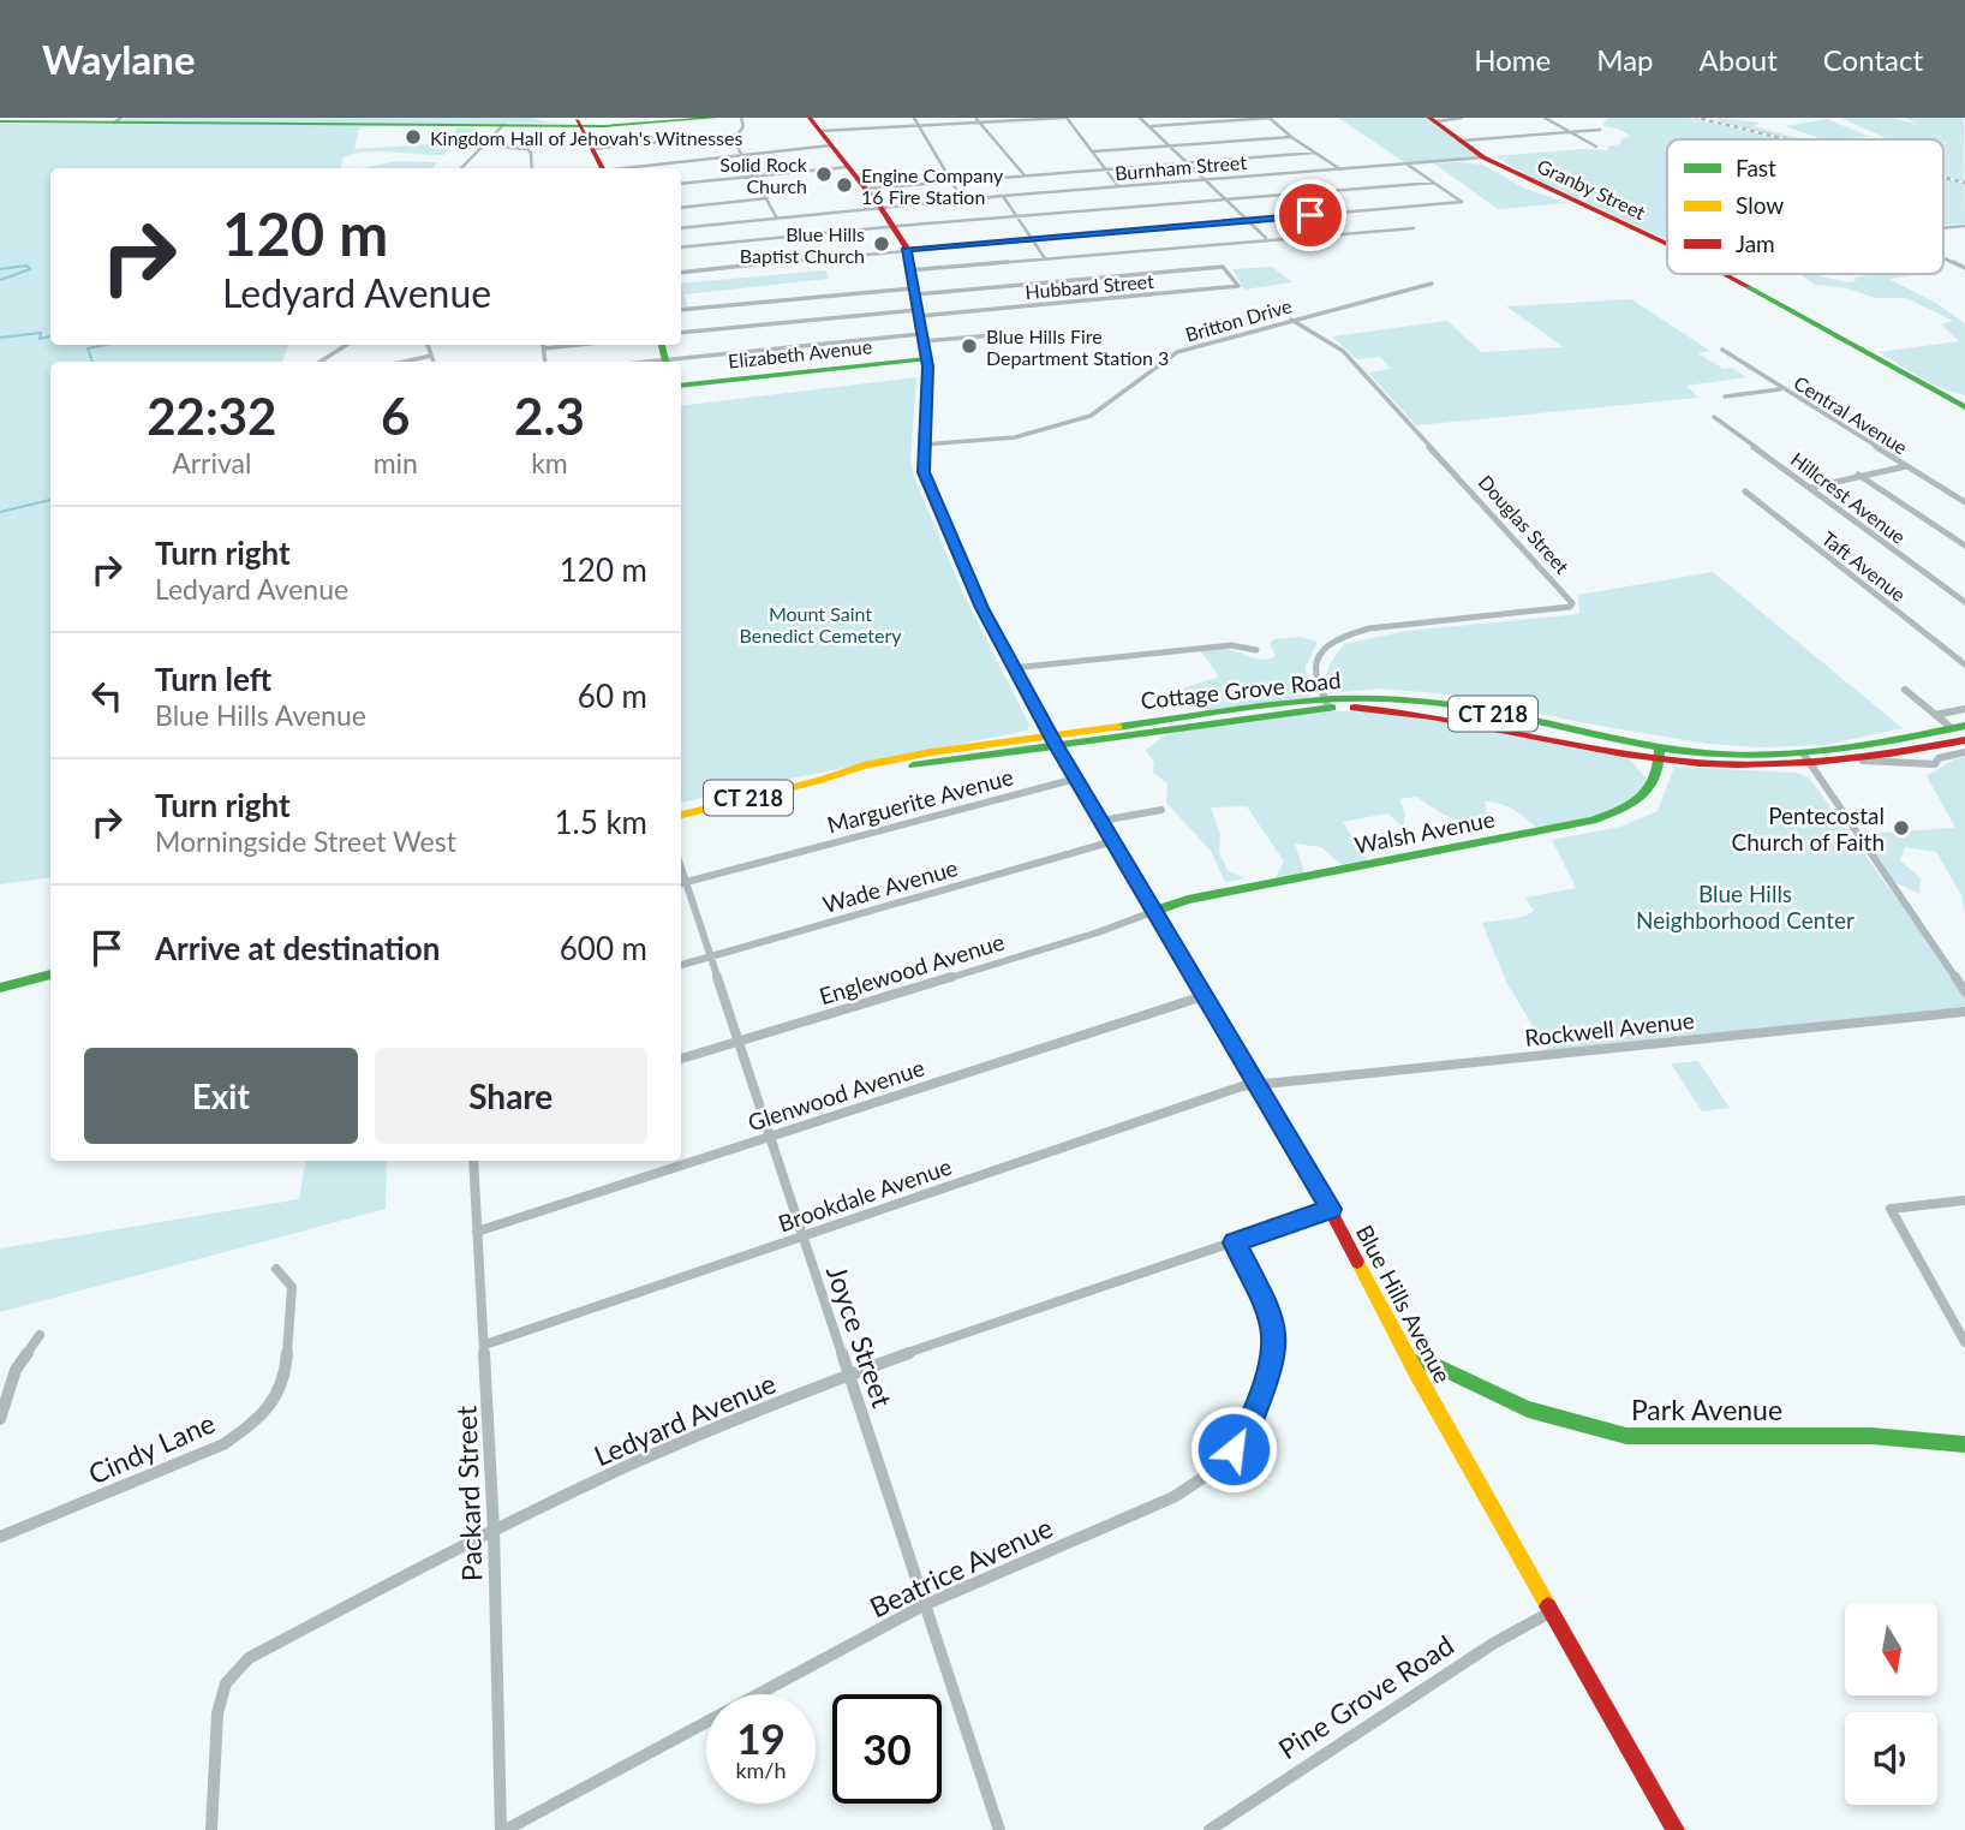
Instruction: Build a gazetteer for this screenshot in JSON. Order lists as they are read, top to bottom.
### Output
{
  "streets": {
    "main road": [
      "Granby Street",
      "Elizabeth Avenue",
      "Cottage Grove Road",
      "CT 218",
      "Walsh Avenue",
      "Blue Hills Avenue",
      "Park Avenue"
    ],
    "street": [
      "Burnham Street",
      "Hubbard Street",
      "Britton Drive",
      "Central Avenue",
      "Hillcrest Avenue",
      "Douglas Street",
      "Taft Avenue",
      "Marguerite Avenue",
      "Wade Avenue",
      "Englewood Avenue",
      "Rockwell Avenue",
      "Glenwood Avenue",
      "Brookdale Avenue",
      "Joyce Street",
      "Ledyard Avenue",
      "Cindy Lane",
      "Packard Street",
      "Beatrice Avenue",
      "Pine Grove Road"
    ]
  },
  "crossings": [
    ["Burnham Street", "Granby Street"],
    ["Burnham Street", "Blue Hills Avenue"],
    ["Hubbard Street", "Blue Hills Avenue"],
    ["Britton Drive", "Douglas Street"],
    ["Britton Drive", "Blue Hills Avenue"],
    ["Elizabeth Avenue", "Blue Hills Avenue"],
    ["Douglas Street", "Cottage Grove Road"],
    ["Cottage Grove Road", "Walsh Avenue"],
    ["Cottage Grove Road", "Blue Hills Avenue"],
    ["Marguerite Avenue", "Blue Hills Avenue"],
    ["Marguerite Avenue", "Joyce Street"],
    ["Walsh Avenue", "Englewood Avenue"],
    ["Walsh Avenue", "Blue Hills Avenue"],
    ["Wade Avenue", "Blue Hills Avenue"],
    ["Wade Avenue", "Joyce Street"],
    ["Englewood Avenue", "Blue Hills Avenue"],
    ["Englewood Avenue", "Joyce Street"],
    ["Rockwell Avenue", "Brookdale Avenue"],
    ["Rockwell Avenue", "Blue Hills Avenue"],
    ["Glenwood Avenue", "Blue Hills Avenue"],
    ["Glenwood Avenue", "Joyce Street"],
    ["Glenwood Avenue", "Packard Street"],
    ["Brookdale Avenue", "Blue Hills Avenue"],
    ["Brookdale Avenue", "Joyce Street"],
    ["Brookdale Avenue", "Packard Street"],
    ["Blue Hills Avenue", "Park Avenue"],
    ["Blue Hills Avenue", "Ledyard Avenue"],
    ["Blue Hills Avenue", "Pine Grove Road"],
    ["Joyce Street", "Ledyard Avenue"],
    ["Joyce Street", "Beatrice Avenue"],
    ["Ledyard Avenue", "Packard Street"],
    ["Ledyard Avenue", "Beatrice Avenue"],
    ["Packard Street", "Beatrice Avenue"]
  ],
  "parks": ["Mount Saint Benedict Cemetery", "Blue Hills Neighborhood Center"],
  "places": [
    "Kingdom Hall of Jehovah's Witnesses",
    "Solid Rock Church",
    "Engine Company 16 Fire Station",
    "Blue Hills Baptist Church",
    "Blue Hills Fire Department Station 3",
    "Pentecostal Church of Faith"
  ],
  "legend": ["Fast", "Slow", "Jam"],
  "north": "bottom",
  "page": {
    "header": "Waylane",
    "nav": [
      "Home",
      "Map",
      "About",
      "Contact"
    ],
    "turn": ["120 m", "Ledyard Avenue"],
    "eta": [
      "22:32",
      "Arrival",
      "6",
      "min",
      "2.3",
      "km"
    ],
    "list": [
      {
        "name": "Turn right",
        "note": "Ledyard Avenue",
        "value": "120 m"
      },
      {
        "name": "Turn left",
        "note": "Blue Hills Avenue",
        "value": "60 m"
      },
      {
        "name": "Turn right",
        "note": "Morningside Street West",
        "value": "1.5 km"
      },
      {
        "name": "Arrive at destination",
        "value": "600 m"
      }
    ],
    "buttons": ["Exit", "Share"],
    "speed": "19 km/h",
    "limit": "30"
  }
}
